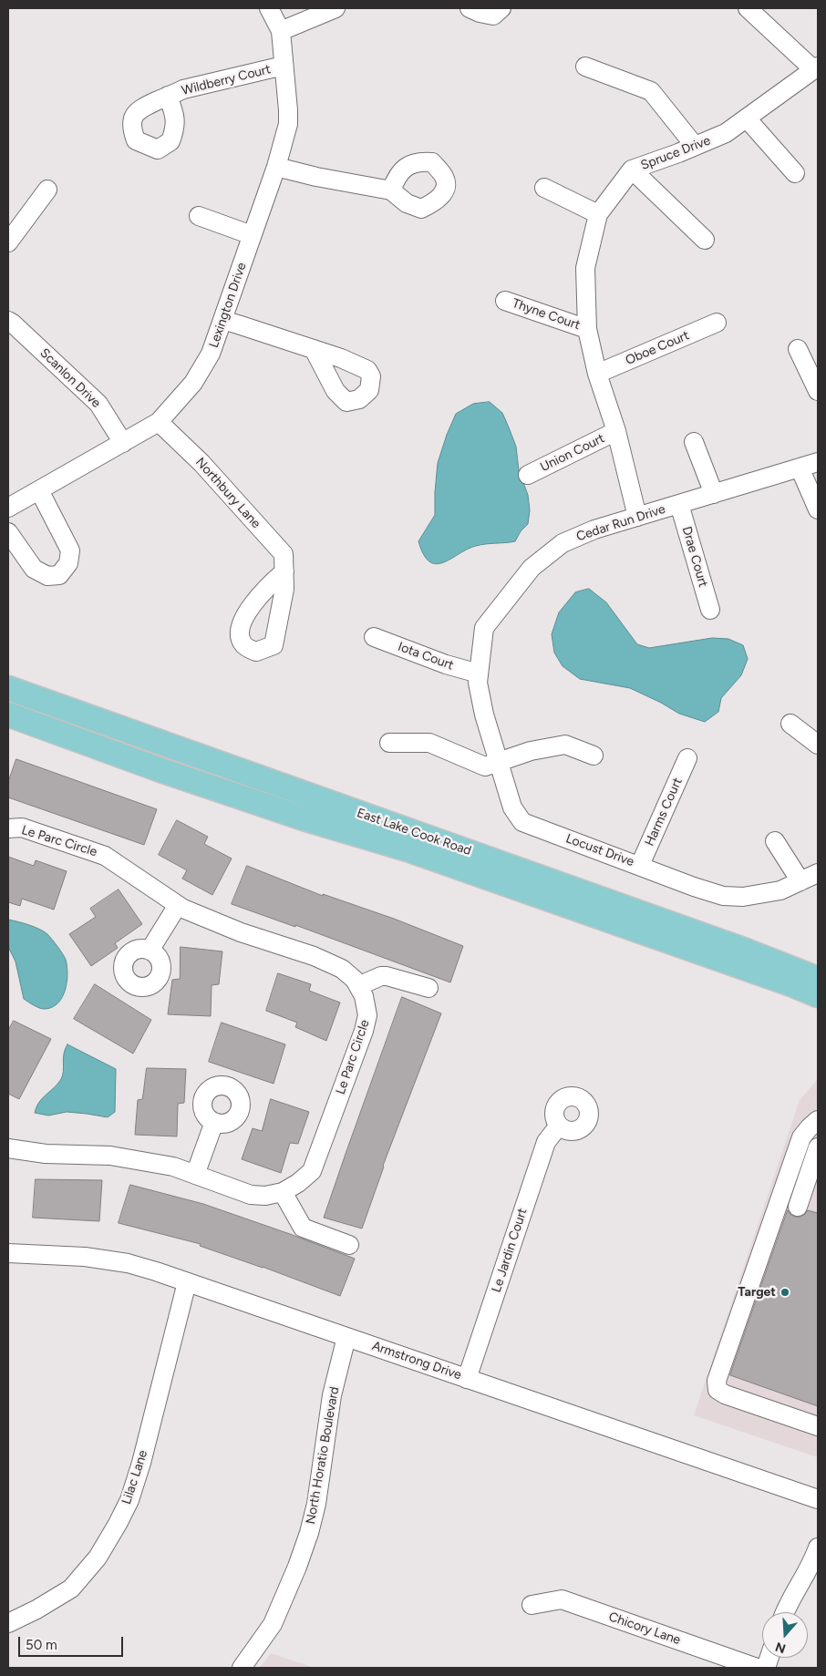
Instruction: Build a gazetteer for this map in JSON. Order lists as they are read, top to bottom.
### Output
{
  "streets": {
    "main road": ["East Lake Cook Road"],
    "street": [
      "Wildberry Court",
      "Spruce Drive",
      "Lexington Drive",
      "Thyne Court",
      "Oboe Court",
      "Scanlon Drive",
      "Union Court",
      "Northbury Lane",
      "Cedar Run Drive",
      "Drae Court",
      "Iota Court",
      "Harms Court",
      "Le Parc Circle",
      "Locust Drive",
      "Le Jardin Court",
      "Armstrong Drive",
      "North Horatio Boulevard",
      "Lilac Lane",
      "Chicory Lane"
    ]
  },
  "crossings": [
    ["Wildberry Court", "Lexington Drive"],
    ["Spruce Drive", "Thyne Court"],
    ["Spruce Drive", "Oboe Court"],
    ["Spruce Drive", "Union Court"],
    ["Spruce Drive", "Cedar Run Drive"],
    ["Lexington Drive", "Scanlon Drive"],
    ["Lexington Drive", "Northbury Lane"],
    ["Cedar Run Drive", "Drae Court"],
    ["Cedar Run Drive", "Iota Court"],
    ["Cedar Run Drive", "Locust Drive"],
    ["Iota Court", "Locust Drive"],
    ["Harms Court", "Locust Drive"],
    ["Le Jardin Court", "Armstrong Drive"],
    ["Armstrong Drive", "North Horatio Boulevard"],
    ["Armstrong Drive", "Lilac Lane"]
  ],
  "places": ["Target"],
  "scale_bar": "50 m",
  "north": "bottom"
}
